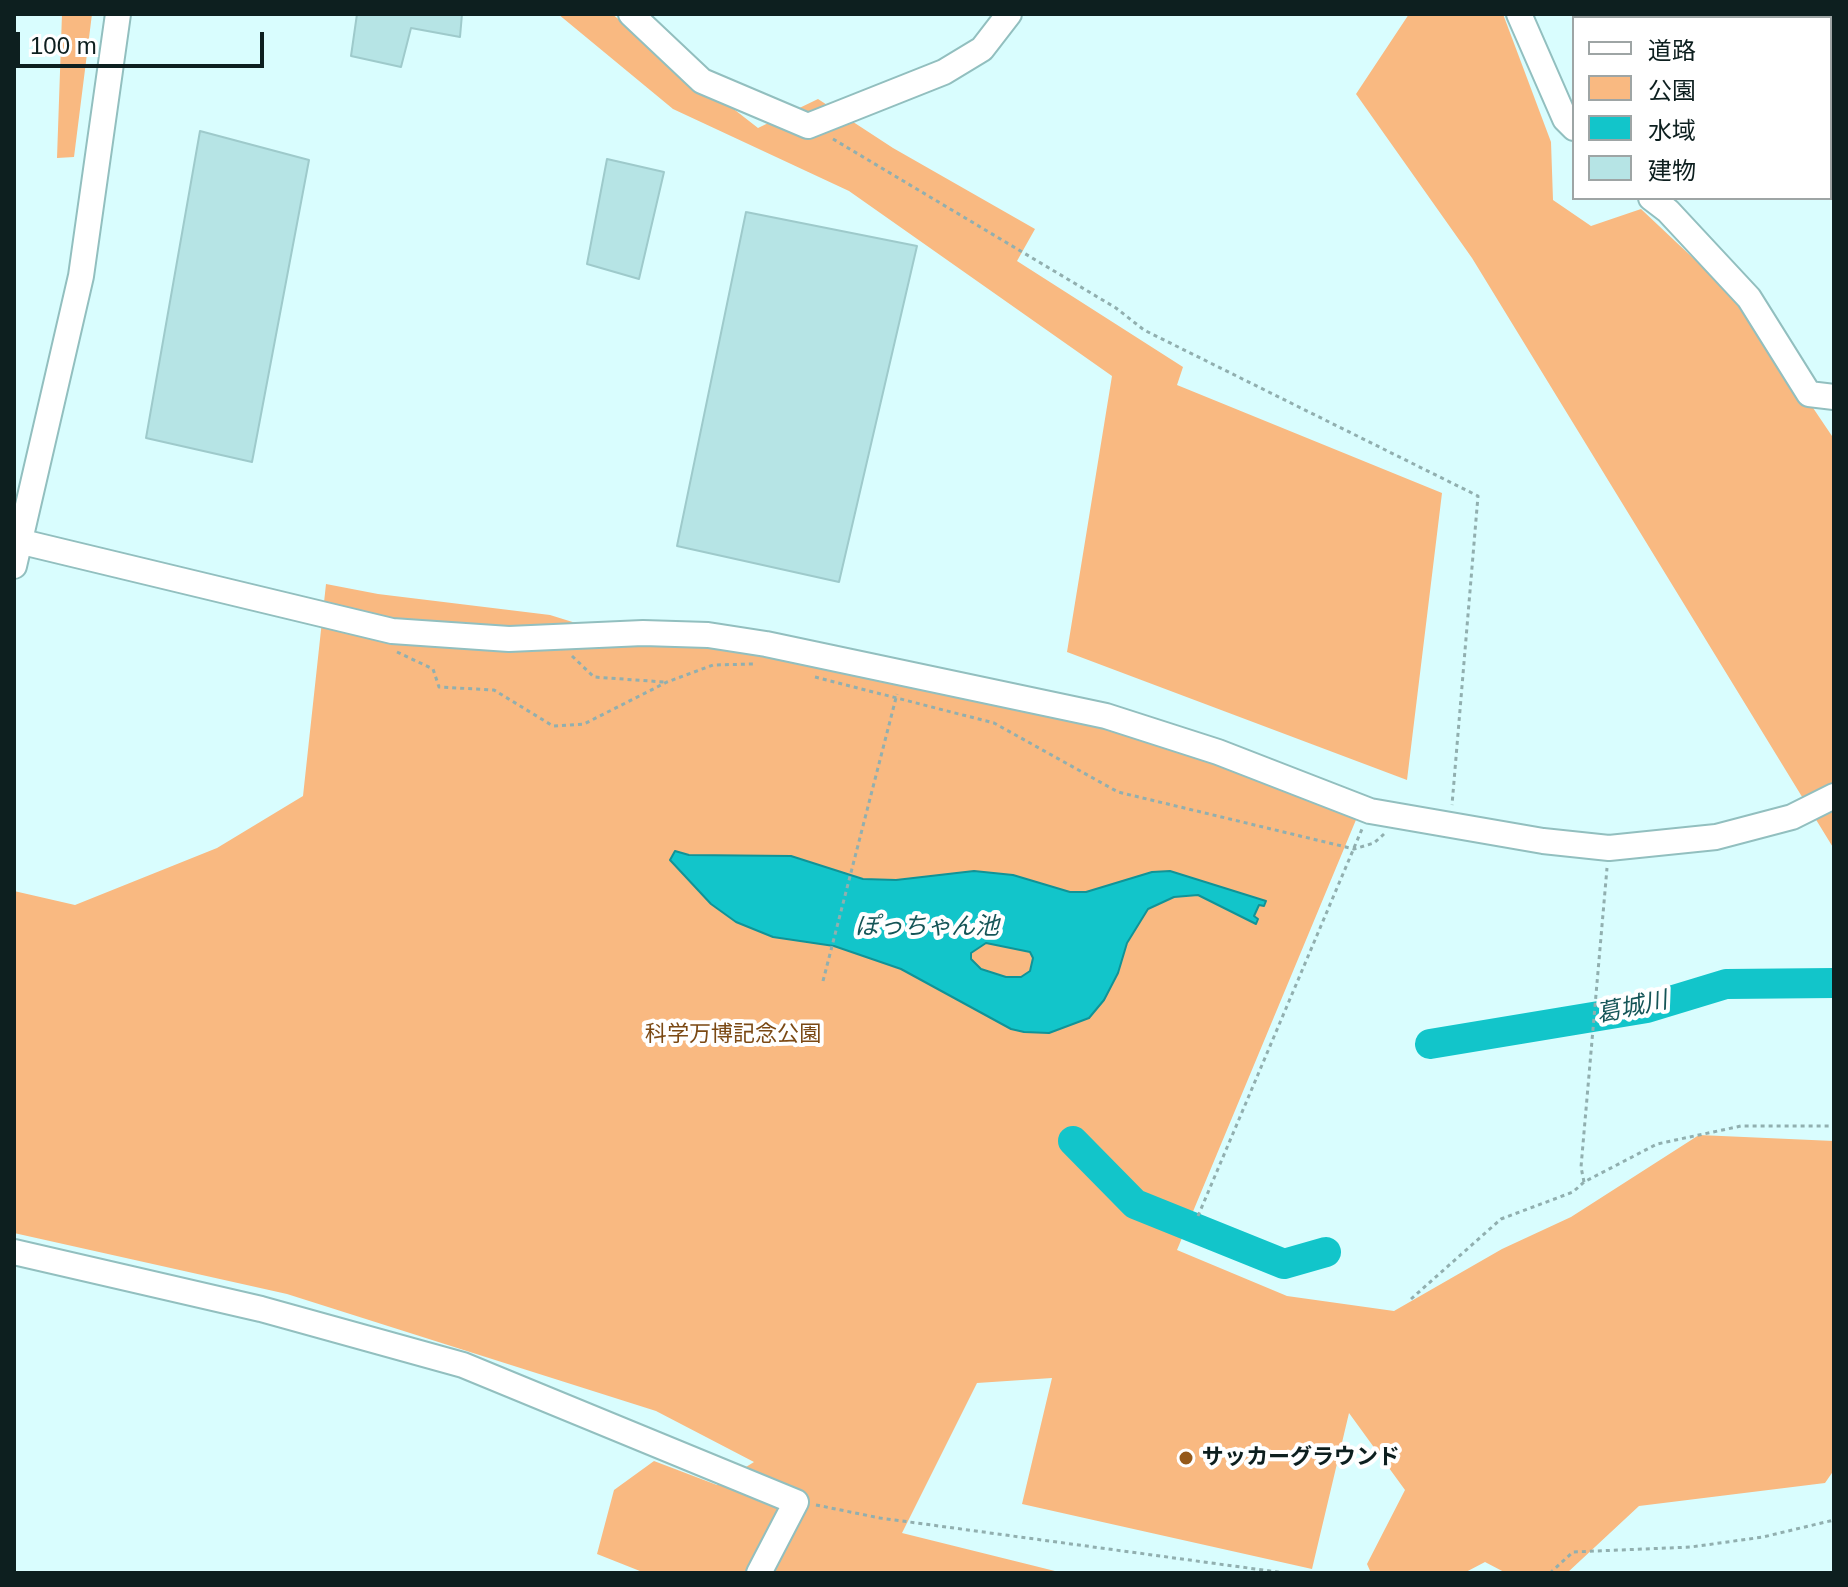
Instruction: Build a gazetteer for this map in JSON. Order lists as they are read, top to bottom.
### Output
{
  "water": ["ぽっちゃん池", "葛城川"],
  "parks": ["科学万博記念公園"],
  "places": ["サッカーグラウンド"],
  "legend": [
    "道路",
    "公園",
    "水域",
    "建物"
  ],
  "scale_bar": "100 m"
}
